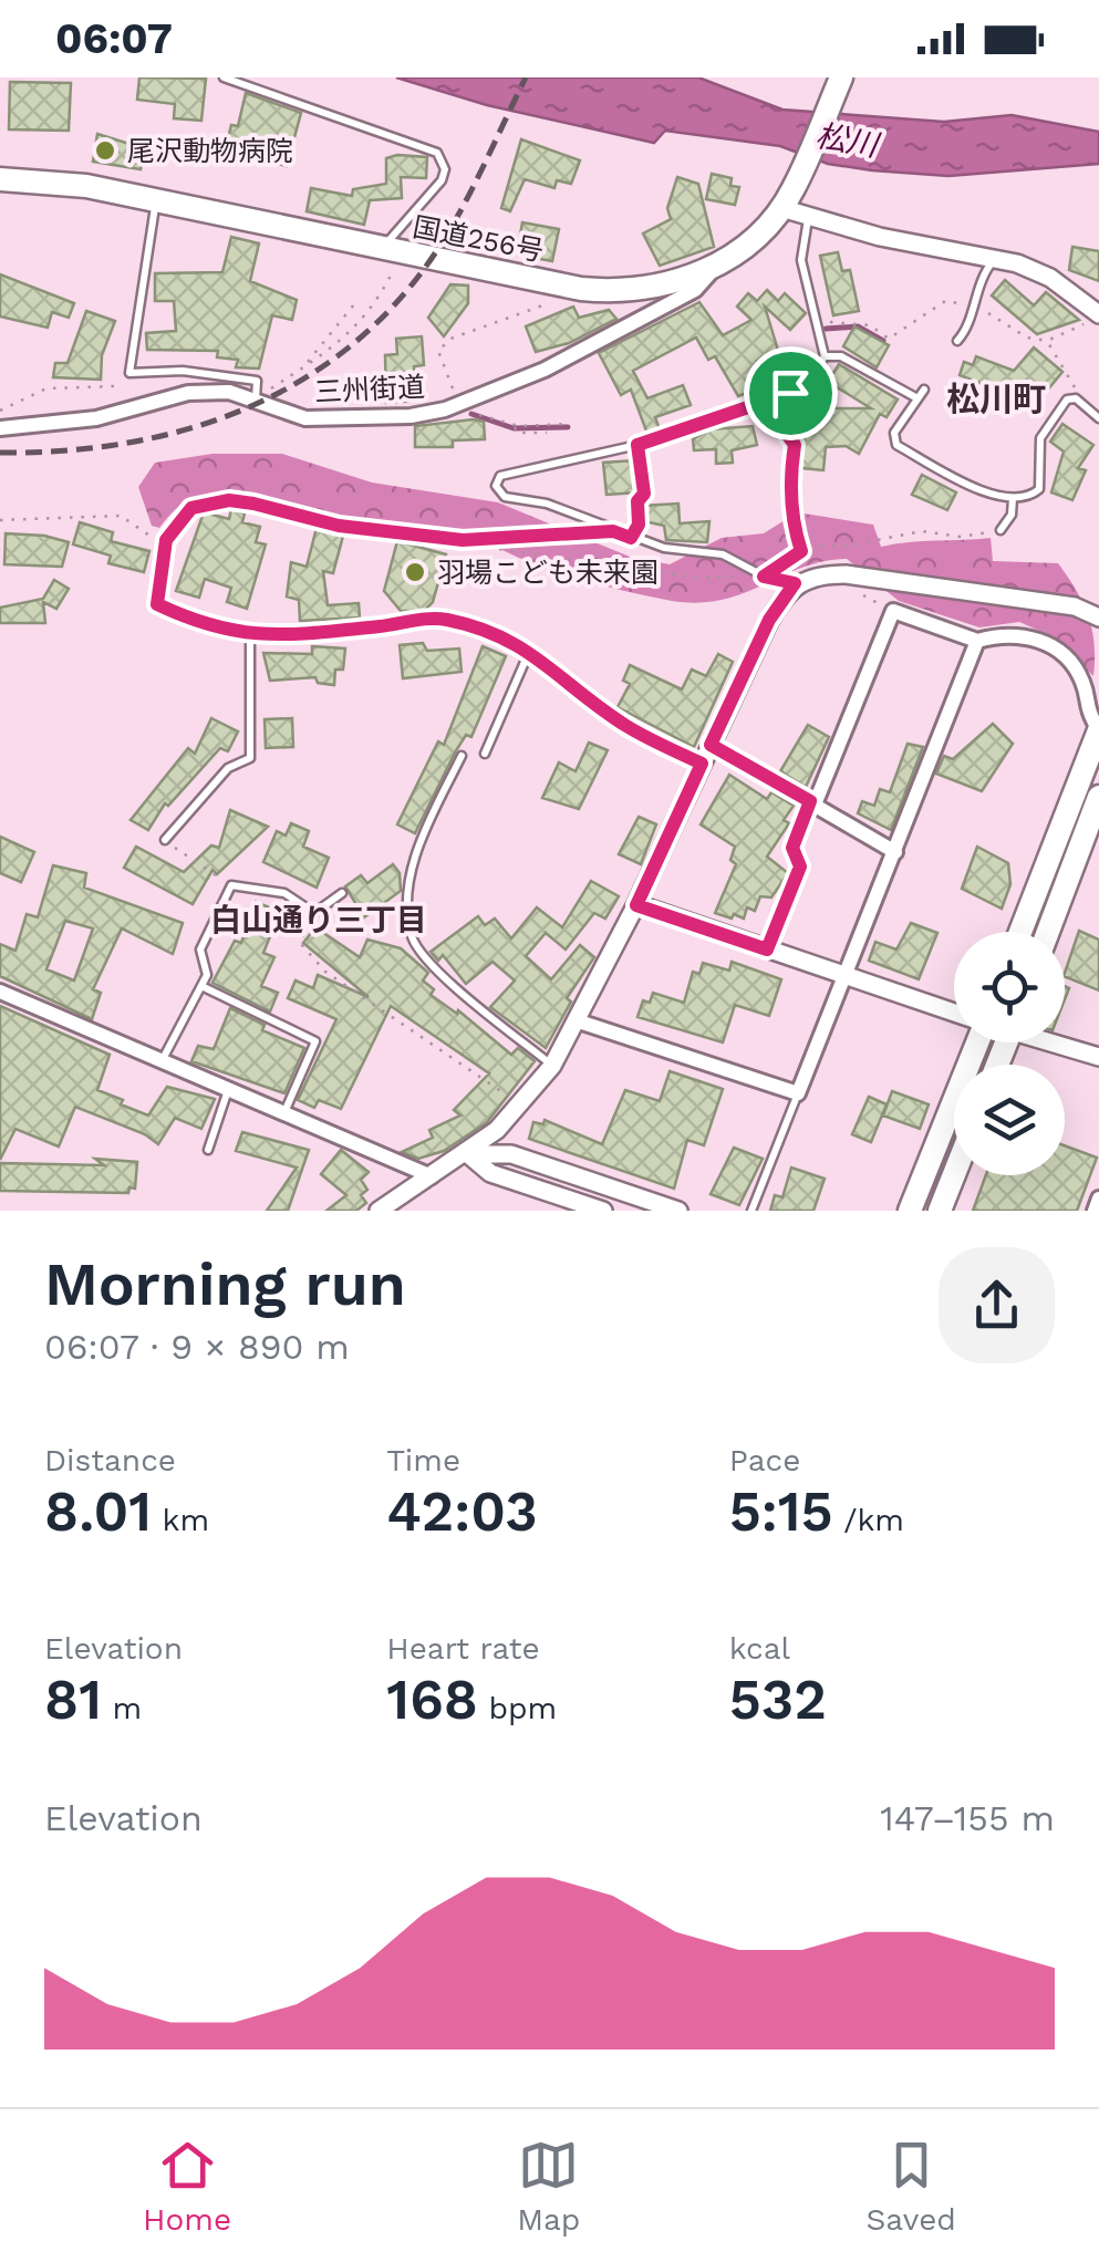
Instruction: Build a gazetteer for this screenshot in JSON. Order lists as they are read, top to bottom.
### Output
{
  "streets": {
    "main road": ["国道256号"],
    "street": ["三州街道"]
  },
  "crossings": [
    ["国道256号", "三州街道"]
  ],
  "districts": ["松川町", "白山通り三丁目"],
  "water": ["松川"],
  "places": ["尾沢動物病院", "羽場こども未来園"],
  "page": {
    "status": "06:07",
    "heading": ["Morning run", "06:07 · 9 × 890 m"],
    "stats": [
      ["Distance", "8.01 km"],
      ["Time", "42:03"],
      ["Pace", "5:15 /km"],
      ["Elevation", "81 m"],
      ["Heart rate", "168 bpm"],
      ["kcal", "532"]
    ],
    "chart": ["Elevation", "147–155 m"],
    "tabs": ["Home", "Map", "Saved"]
  }
}
